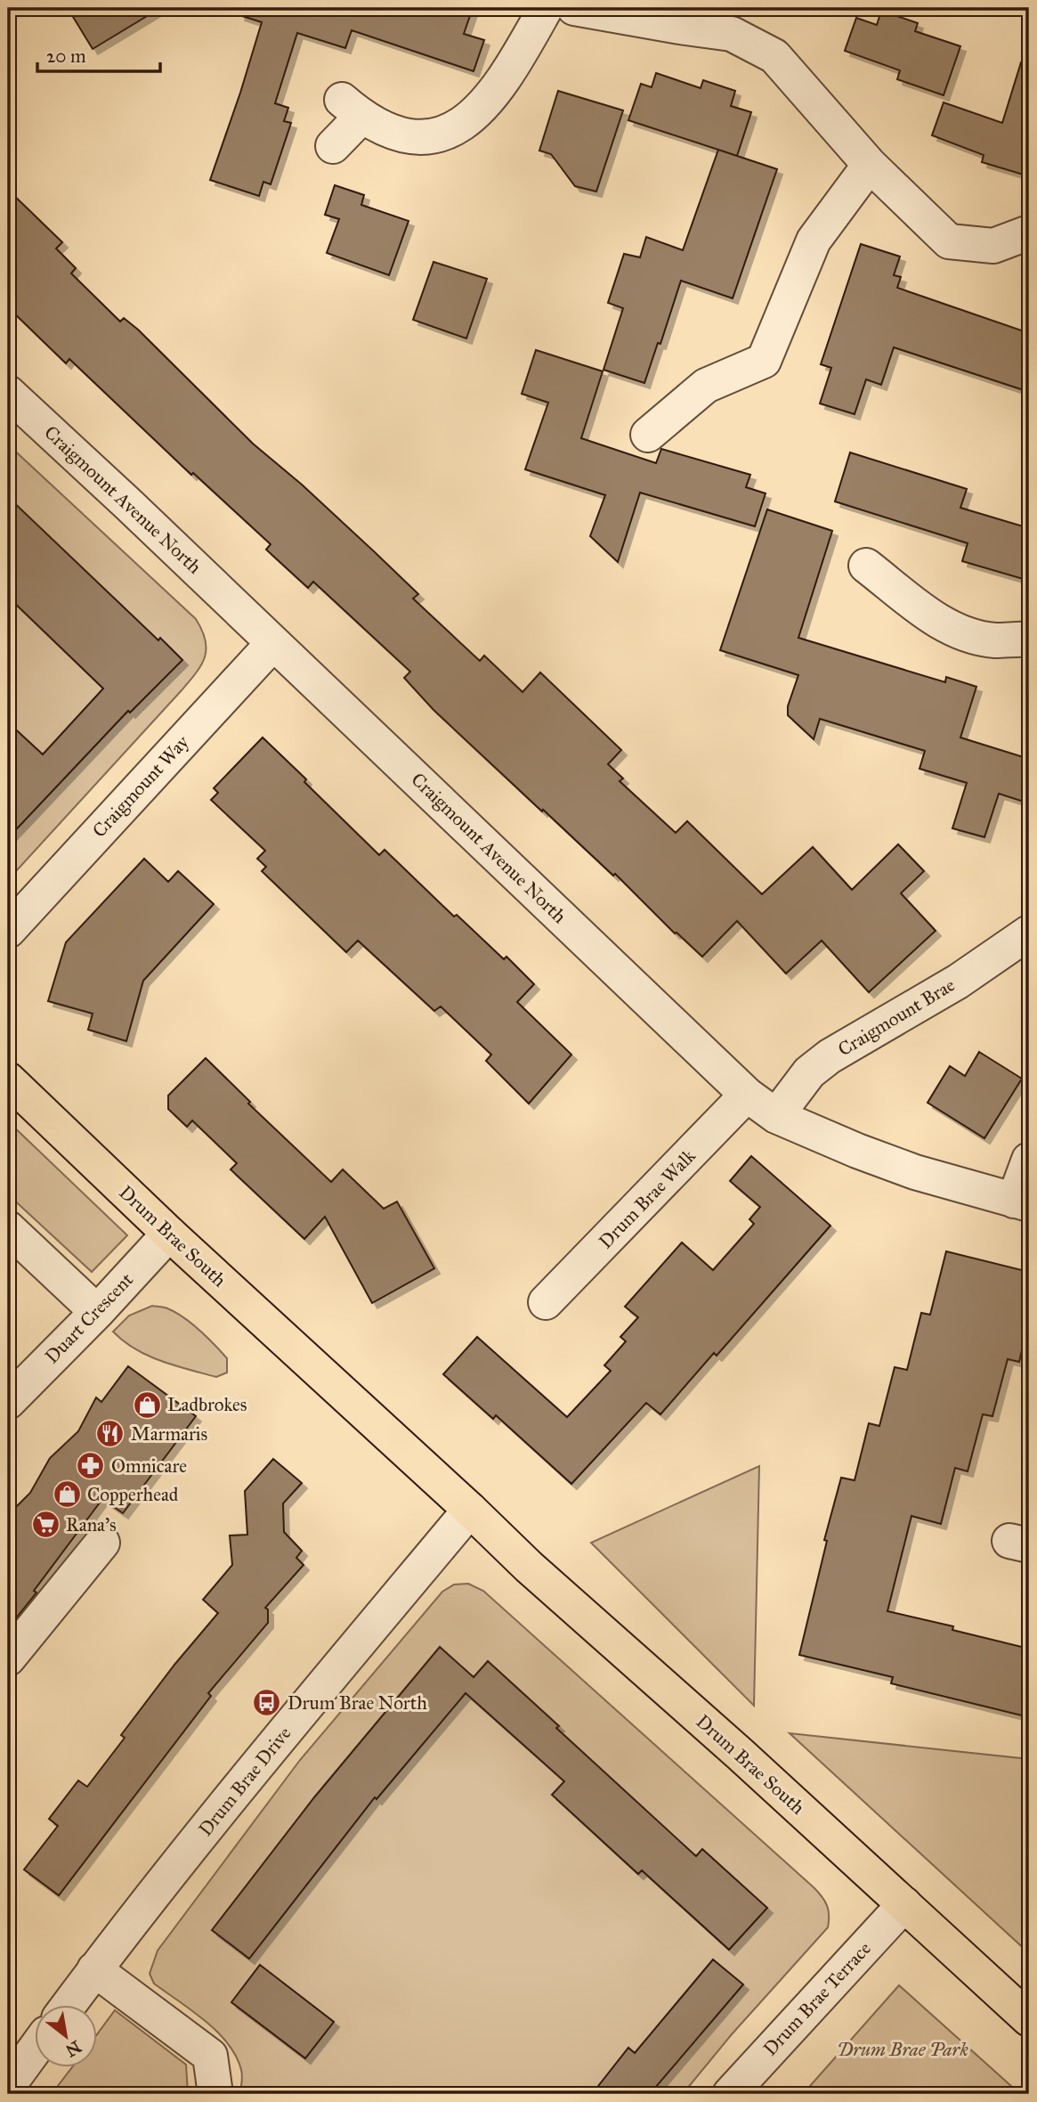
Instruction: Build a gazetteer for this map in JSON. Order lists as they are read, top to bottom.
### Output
{
  "streets": {
    "main road": ["Drum Brae South"],
    "street": [
      "Craigmount Avenue North",
      "Craigmount Way",
      "Craigmount Brae",
      "Drum Brae Walk",
      "Duart Crescent",
      "Drum Brae Drive",
      "Drum Brae Terrace"
    ]
  },
  "crossings": [
    ["Craigmount Avenue North", "Craigmount Way"],
    ["Craigmount Avenue North", "Craigmount Brae"],
    ["Craigmount Avenue North", "Drum Brae Walk"],
    ["Drum Brae South", "Duart Crescent"],
    ["Drum Brae South", "Drum Brae Drive"],
    ["Drum Brae South", "Drum Brae Terrace"]
  ],
  "parks": ["Drum Brae Park"],
  "places": {
    "shop": ["Ladbrokes", "Copperhead"],
    "restaurant": ["Marmaris"],
    "pharmacy": ["Omnicare"],
    "supermarket": ["Rana's"],
    "bus stop": ["Drum Brae North"]
  },
  "scale_bar": "20 m",
  "north": "bottom right"
}
